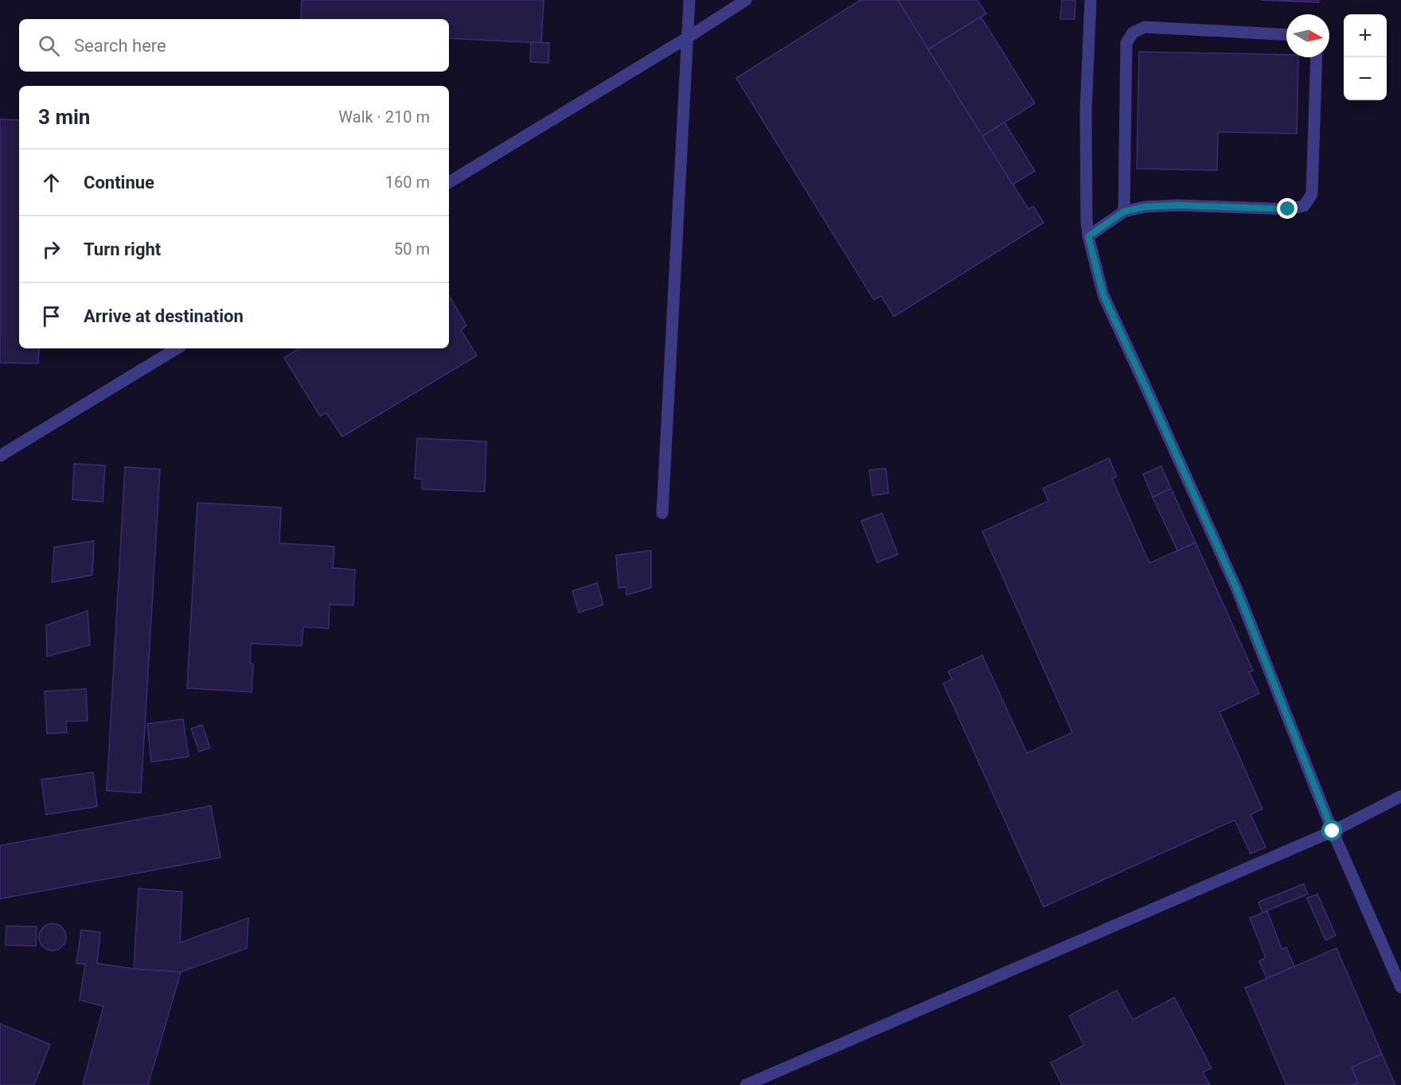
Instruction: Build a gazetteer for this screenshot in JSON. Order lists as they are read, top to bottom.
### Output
{
  "north": "right",
  "page": {
    "map_buttons": ["+", "−"],
    "search": "Search here",
    "heading": ["3 min", "Walk · 210 m"],
    "list": [
      ["Continue", "160 m"],
      ["Turn right", "50 m"],
      "Arrive at destination"
    ]
  }
}
